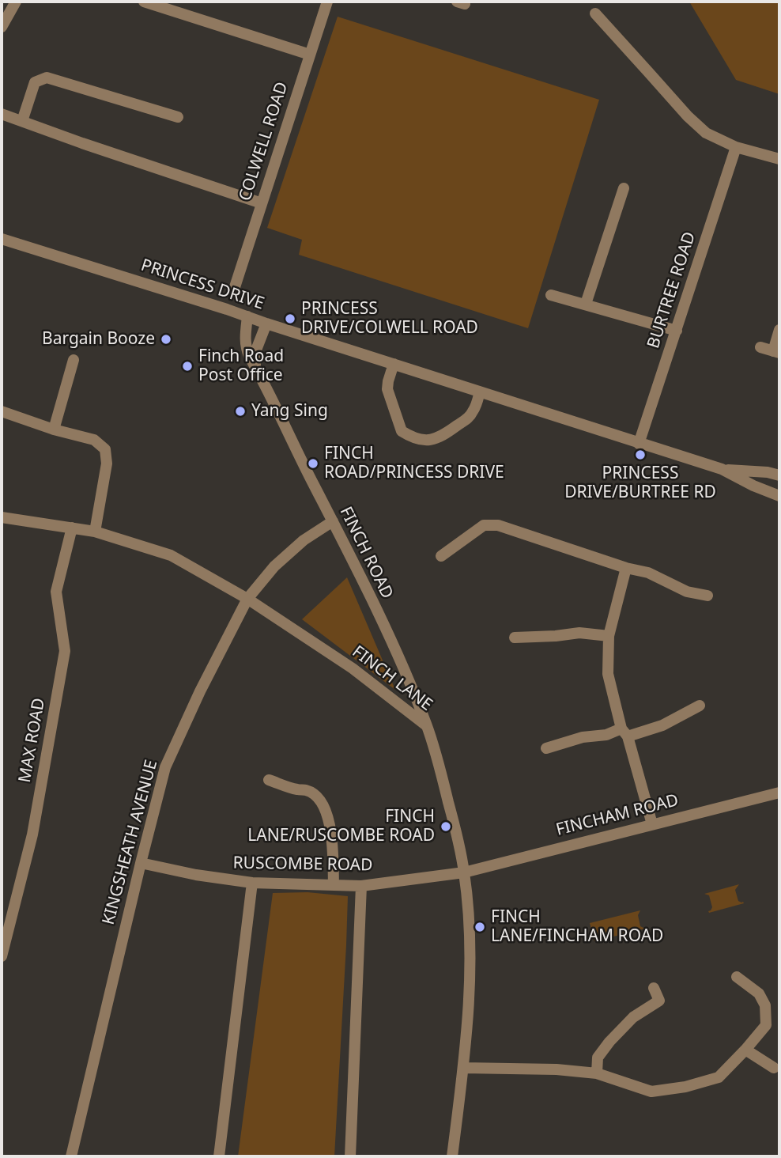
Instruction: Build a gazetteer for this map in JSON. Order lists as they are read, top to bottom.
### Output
{
  "streets": {
    "street": [
      "COLWELL ROAD",
      "PRINCESS DRIVE",
      "BURTREE ROAD",
      "FINCH ROAD",
      "FINCH LANE",
      "MAX ROAD",
      "FINCHAM ROAD",
      "KINGSHEATH AVENUE",
      "RUSCOMBE ROAD"
    ]
  },
  "crossings": [
    ["PRINCESS DRIVE", "BURTREE ROAD"],
    ["PRINCESS DRIVE", "FINCH ROAD"],
    ["FINCH ROAD", "FINCH LANE"],
    ["FINCH ROAD", "KINGSHEATH AVENUE"],
    ["FINCH LANE", "MAX ROAD"],
    ["FINCH LANE", "FINCHAM ROAD"],
    ["FINCH LANE", "KINGSHEATH AVENUE"],
    ["FINCH LANE", "RUSCOMBE ROAD"],
    ["FINCHAM ROAD", "RUSCOMBE ROAD"],
    ["KINGSHEATH AVENUE", "RUSCOMBE ROAD"]
  ],
  "places": [
    "PRINCESS DRIVE/COLWELL ROAD",
    "Bargain Booze",
    "Finch Road Post Office",
    "Yang Sing",
    "PRINCESS DRIVE/BURTREE RD",
    "FINCH ROAD/PRINCESS DRIVE",
    "FINCH LANE/RUSCOMBE ROAD",
    "FINCH LANE/FINCHAM ROAD"
  ]
}
